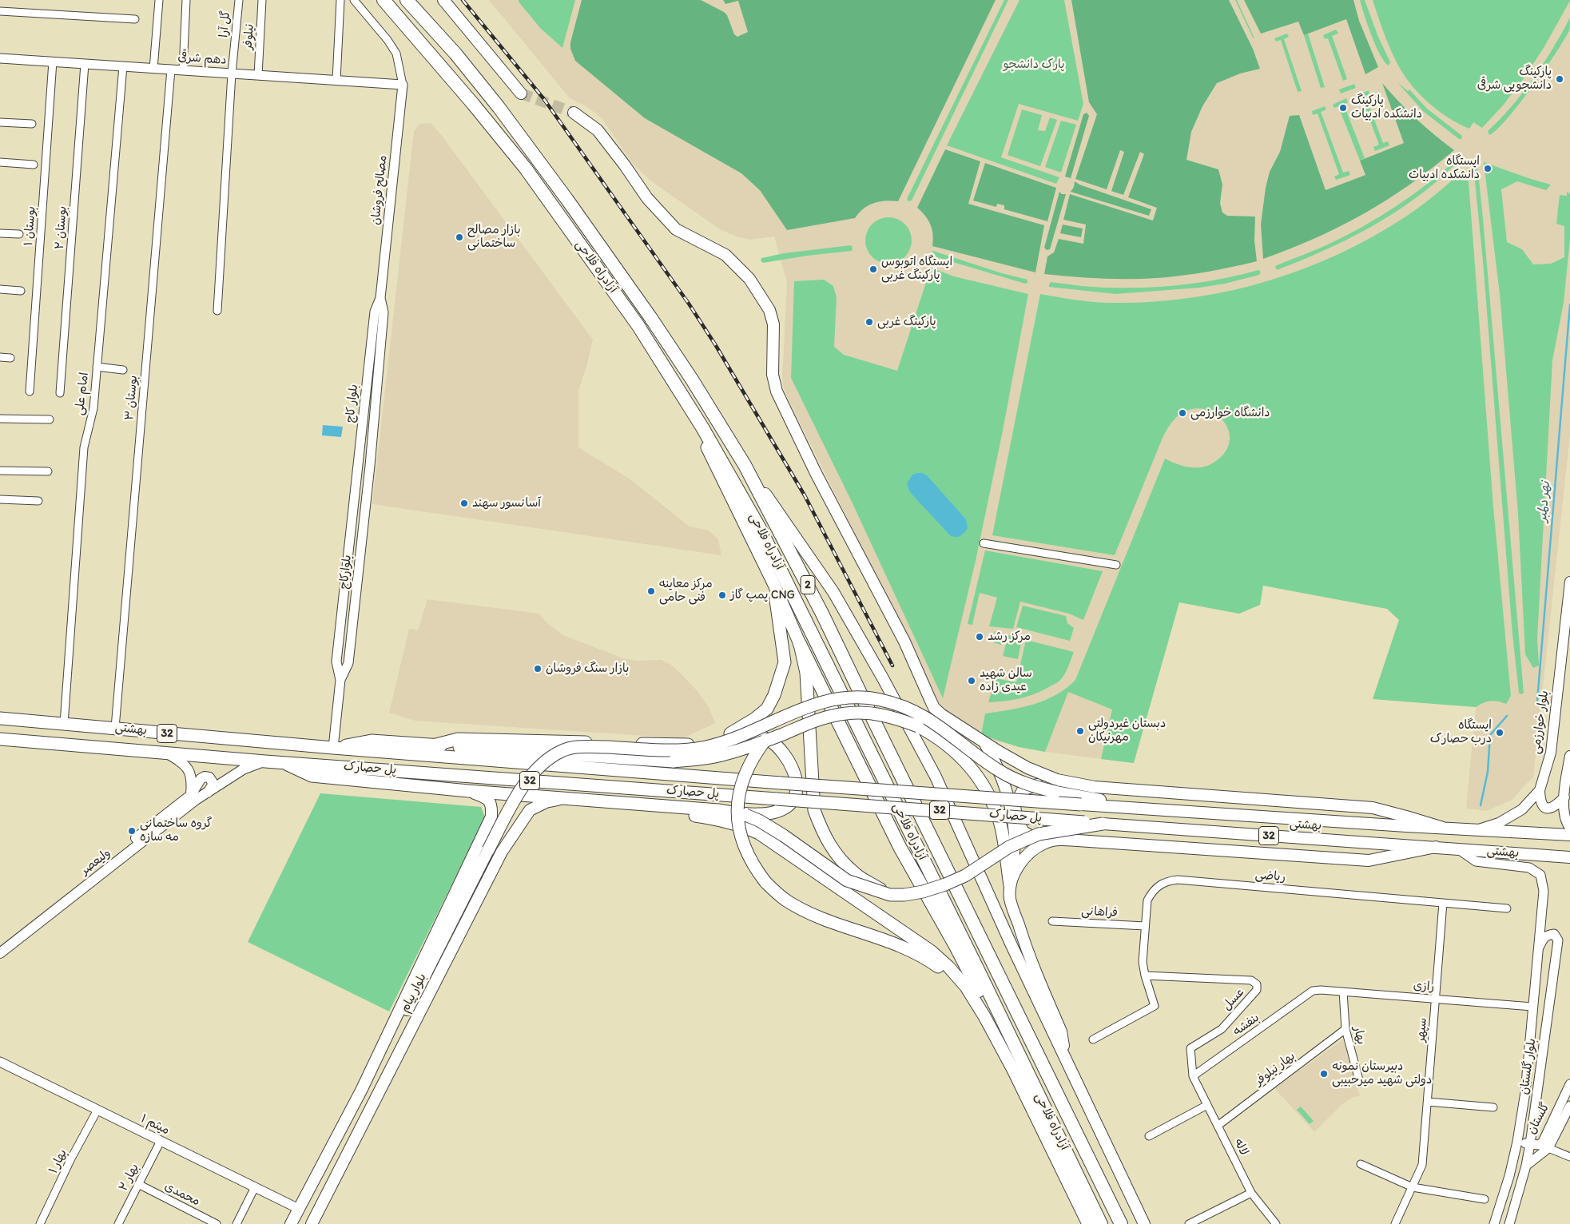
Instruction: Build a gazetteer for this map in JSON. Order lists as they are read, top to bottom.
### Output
{
  "streets": {
    "highway": [
      "آزادراه فلاحی",
      "2",
      "بهشتی",
      "32",
      "پل حصارک"
    ],
    "main road": [
      "بلوار خوارزمی",
      "بهشتى",
      "ولیعصر",
      "بلوار پیام"
    ],
    "street": [
      "گل آرا",
      "نیلوفر",
      "دهم شرقی",
      "مصالح فروشان",
      "بوستان ۱",
      "بوستان ۲",
      "امام علی",
      "بوستان ۳",
      "بلوار کاج",
      "بلوارکاج",
      "ریاضی",
      "فراهانی",
      "رازی",
      "عسل",
      "بنفشه",
      "سپهر",
      "بهار",
      "بلوار گلستان",
      "بهار نیلوفر",
      "گلستان",
      "میثم ۱",
      "لاله",
      "بهار ۱",
      "بهار ۲",
      "محمدی"
    ]
  },
  "crossings": [
    ["گل آرا", "دهم شرقی"],
    ["نیلوفر", "دهم شرقی"],
    ["دهم شرقی", "مصالح فروشان"],
    ["دهم شرقی", "بوستان ۱"],
    ["دهم شرقی", "بوستان ۲"],
    ["دهم شرقی", "امام علی"],
    ["دهم شرقی", "بوستان ۳"],
    ["مصالح فروشان", "بلوار کاج"],
    ["امام علی", "بهشتی"],
    ["بوستان ۳", "بهشتی"],
    ["بلوار کاج", "بلوارکاج"],
    ["بلوار خوارزمی", "بهشتی"],
    ["بهشتی", "پل حصارک"],
    ["بهشتی", "بهشتى"],
    ["بهشتی", "ولیعصر"],
    ["بهشتی", "بلوار گلستان"],
    ["پل حصارک", "بهشتى"],
    ["ریاضی", "فراهانی"],
    ["ریاضی", "عسل"],
    ["ریاضی", "سپهر"],
    ["رازی", "بنفشه"],
    ["رازی", "سپهر"],
    ["رازی", "بهار"],
    ["رازی", "بلوار گلستان"],
    ["بلوار پیام", "میثم ۱"],
    ["عسل", "بنفشه"],
    ["عسل", "لاله"],
    ["بنفشه", "لاله"],
    ["بهار", "بهار نیلوفر"],
    ["بلوار گلستان", "گلستان"],
    ["بهار نیلوفر", "لاله"],
    ["میثم ۱", "بهار ۱"],
    ["میثم ۱", "بهار ۲"],
    ["بهار ۲", "محمدی"]
  ],
  "water": ["نهر دلمبر"],
  "parks": ["پارک دانشجو"],
  "places": [
    "پارکینگ دانشجویی شرقی",
    "پارکینگ دانشکده ادبیات",
    "ایستگاه دانشکده ادبیات",
    "بازار مصالح ساختمانی",
    "ایستگاه اتوبوس پارکینگ غربی",
    "پارکینگ غربی",
    "دانشگاه خوارزمی",
    "آسانسور سهند",
    "مرکز معاینه فنی حامی",
    "پمپ گاز CNG",
    "مرکز رشد",
    "بازار سنگ فروشان",
    "سالن شهید عیدی زاده",
    "دبستان غیردولتی مهرنیکان",
    "ایستگاه درب حصارک",
    "گروه ساختمانی مه سازه",
    "دبیرستان نمونه دولتی شهید میرحبیبی"
  ]
}
